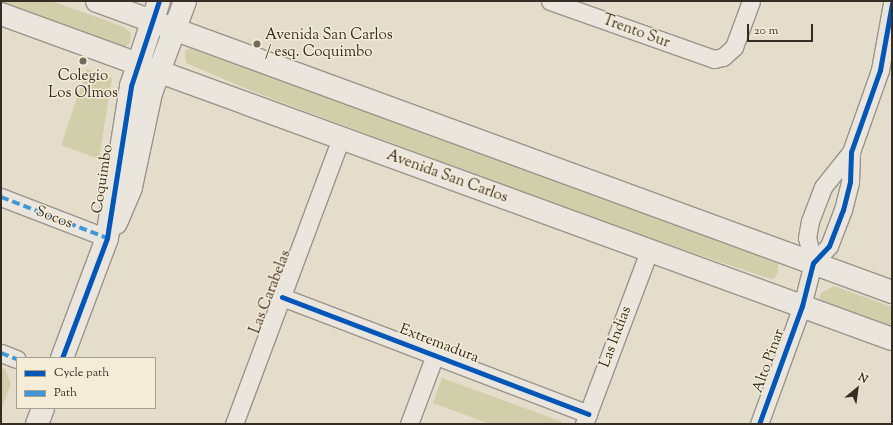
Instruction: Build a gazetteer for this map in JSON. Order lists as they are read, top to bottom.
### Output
{
  "streets": {
    "main road": ["Avenida San Carlos", "Coquimbo"],
    "street": [
      "Trento Sur",
      "Socos",
      "Las Carabelas",
      "Las Indias",
      "Extremadura",
      "Alto Pinar"
    ]
  },
  "crossings": [
    ["Avenida San Carlos", "Coquimbo"],
    ["Avenida San Carlos", "Las Carabelas"],
    ["Avenida San Carlos", "Las Indias"],
    ["Avenida San Carlos", "Alto Pinar"],
    ["Coquimbo", "Socos"],
    ["Las Carabelas", "Extremadura"],
    ["Las Indias", "Extremadura"]
  ],
  "places": ["Avenida San Carlos / esq. Coquimbo", "Colegio Los Olmos"],
  "legend": ["Cycle path", "Path"],
  "scale_bar": "20 m",
  "north": "top right"
}
